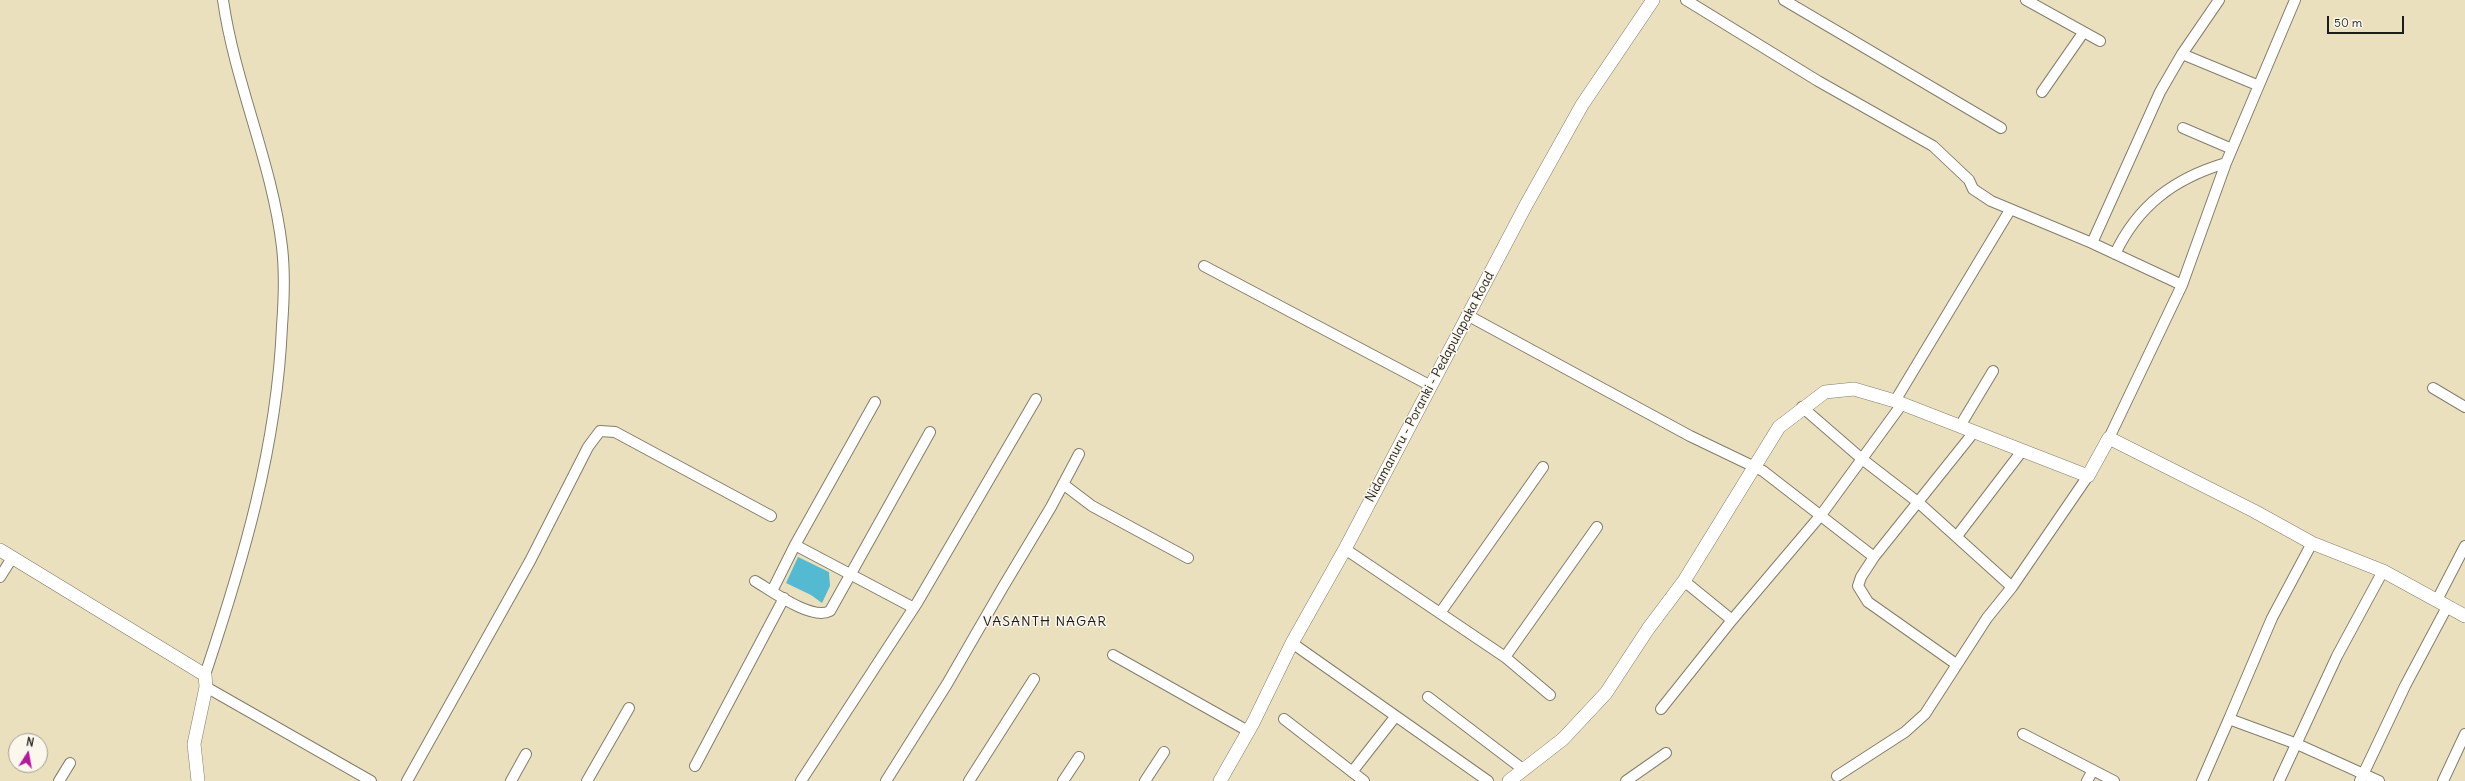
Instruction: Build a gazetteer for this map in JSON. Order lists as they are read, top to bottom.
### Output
{
  "streets": {
    "street": ["Nidamanuru - Poranki - Pedapulapaka Road"]
  },
  "districts": ["VASANTH NAGAR"],
  "scale_bar": "50 m",
  "north": "top"
}
